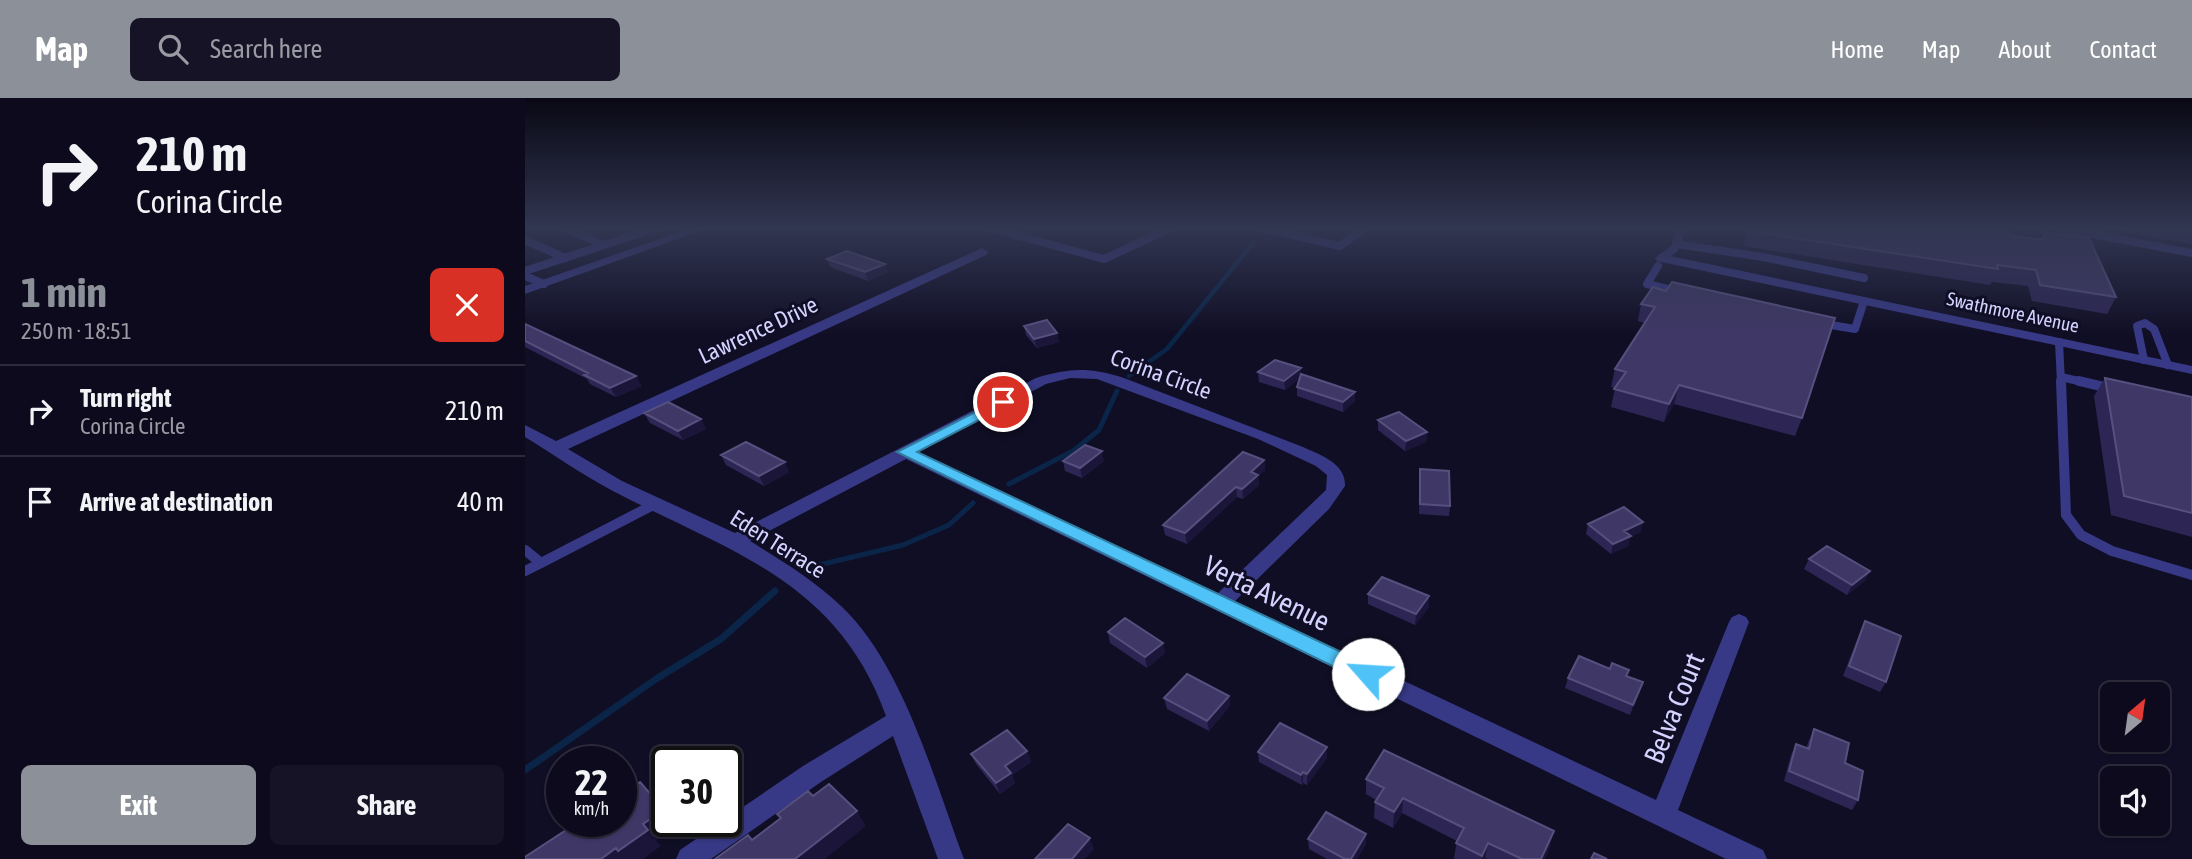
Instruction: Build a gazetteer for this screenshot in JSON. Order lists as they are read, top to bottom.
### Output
{
  "streets": {
    "street": [
      "Swathmore Avenue",
      "Lawrence Drive",
      "Corina Circle",
      "Eden Terrace",
      "Verta Avenue",
      "Belva Court"
    ]
  },
  "crossings": [
    ["Lawrence Drive", "Eden Terrace"],
    ["Corina Circle", "Eden Terrace"],
    ["Corina Circle", "Verta Avenue"],
    ["Verta Avenue", "Belva Court"]
  ],
  "north": "top right",
  "page": {
    "header": "Map",
    "search": "Search here",
    "nav": [
      "Home",
      "Map",
      "About",
      "Contact"
    ],
    "turn": ["210 m", "Corina Circle"],
    "heading": ["1 min", "250 m · 18:51"],
    "list": [
      {
        "name": "Turn right",
        "note": "Corina Circle",
        "value": "210 m"
      },
      {
        "name": "Arrive at destination",
        "value": "40 m"
      }
    ],
    "speed": "22 km/h",
    "limit": "30",
    "buttons": ["Exit", "Share"]
  }
}
